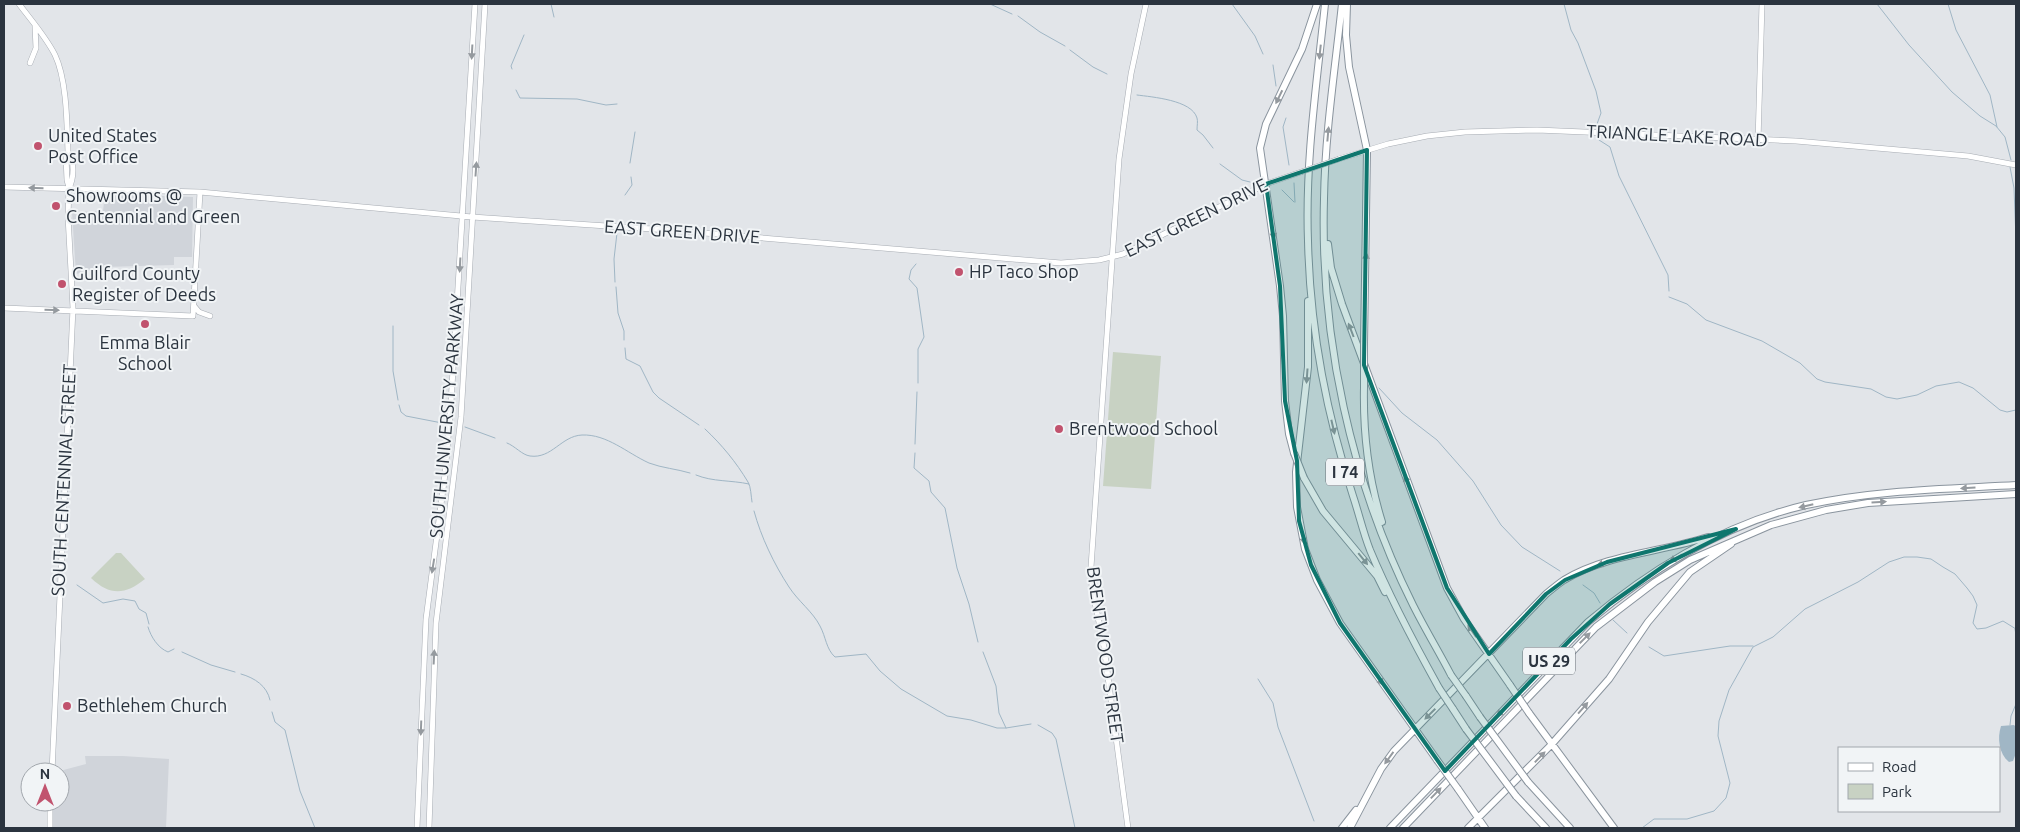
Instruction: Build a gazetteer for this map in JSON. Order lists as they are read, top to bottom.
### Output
{
  "streets": {
    "highway": ["I 74", "US 29"],
    "main road": [
      "TRIANGLE LAKE ROAD",
      "EAST GREEN DRIVE",
      "SOUTH UNIVERSITY PARKWAY",
      "SOUTH CENTENNIAL STREET",
      "BRENTWOOD STREET"
    ]
  },
  "crossings": [
    ["TRIANGLE LAKE ROAD", "EAST GREEN DRIVE"],
    ["EAST GREEN DRIVE", "SOUTH UNIVERSITY PARKWAY"],
    ["EAST GREEN DRIVE", "SOUTH CENTENNIAL STREET"],
    ["EAST GREEN DRIVE", "BRENTWOOD STREET"]
  ],
  "places": [
    "United States Post Office",
    "Showrooms @ Centennial and Green",
    "HP Taco Shop",
    "Guilford County Register of Deeds",
    "Emma Blair School",
    "Brentwood School",
    "Bethlehem Church"
  ],
  "legend": ["Road", "Park"],
  "north": "top"
}
